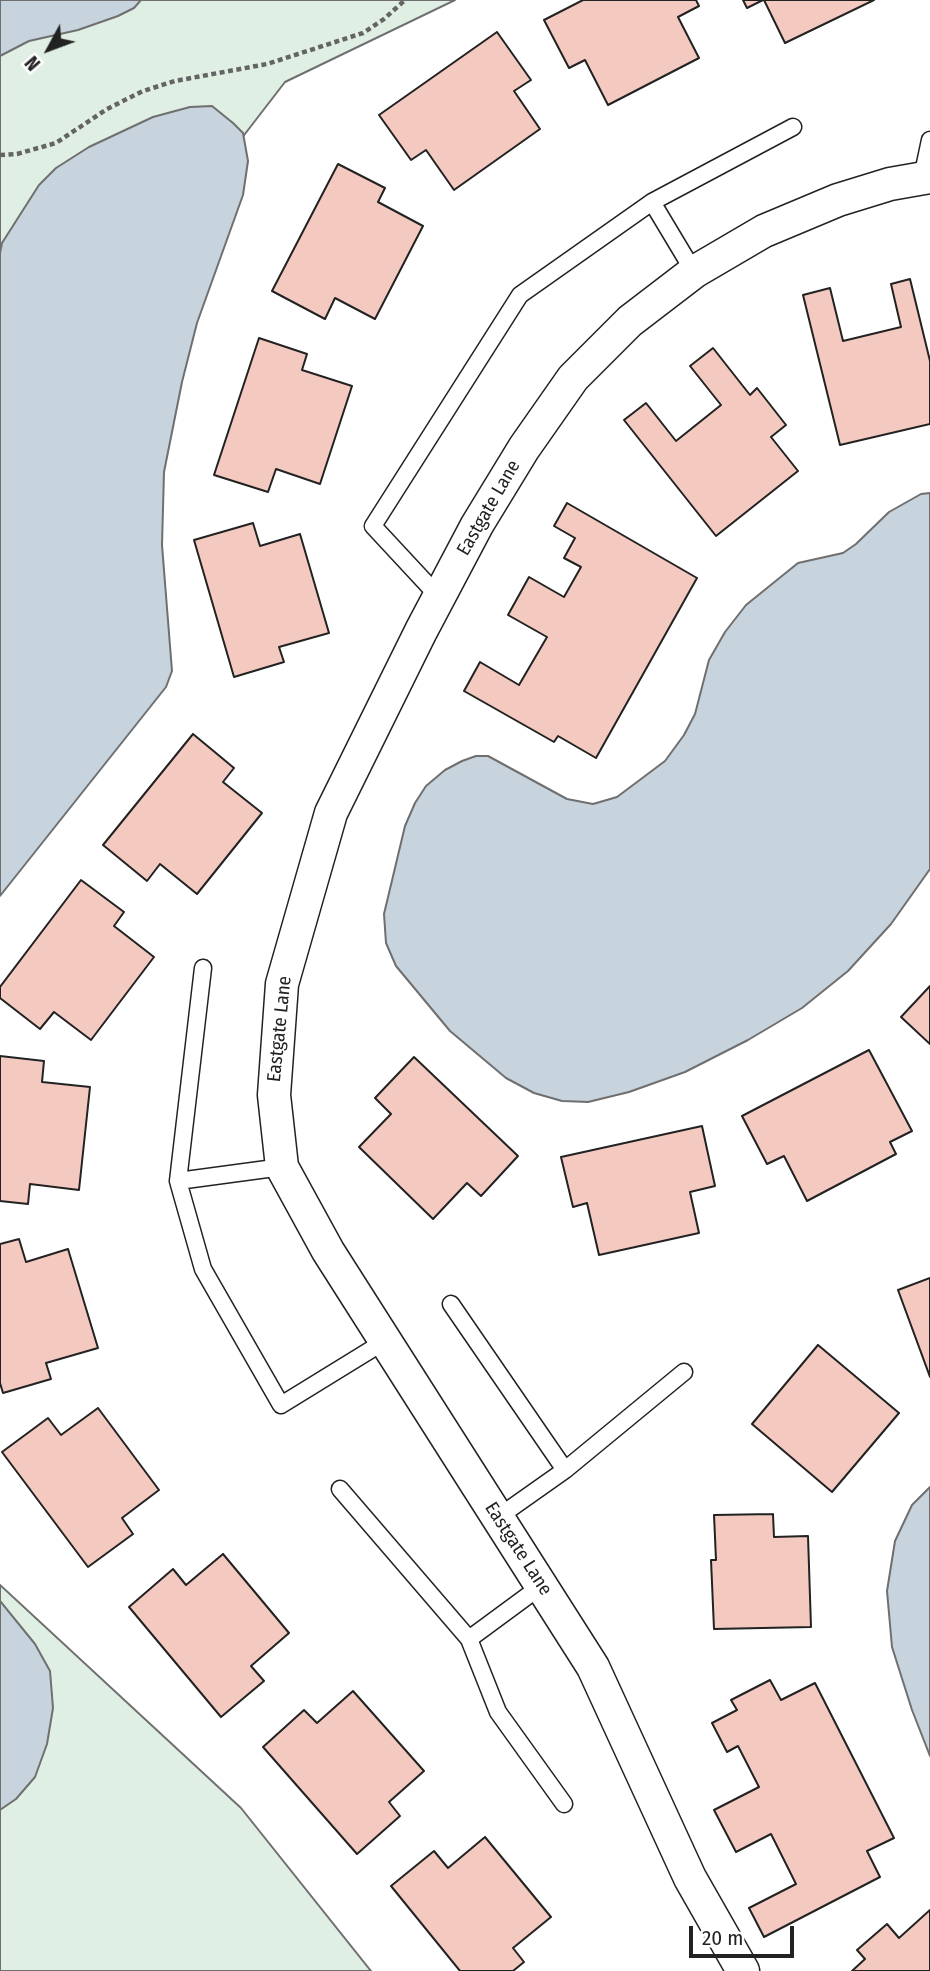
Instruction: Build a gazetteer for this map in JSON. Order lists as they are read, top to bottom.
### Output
{
  "streets": {
    "street": ["Eastgate Lane"]
  },
  "scale_bar": "20 m",
  "north": "bottom left"
}
